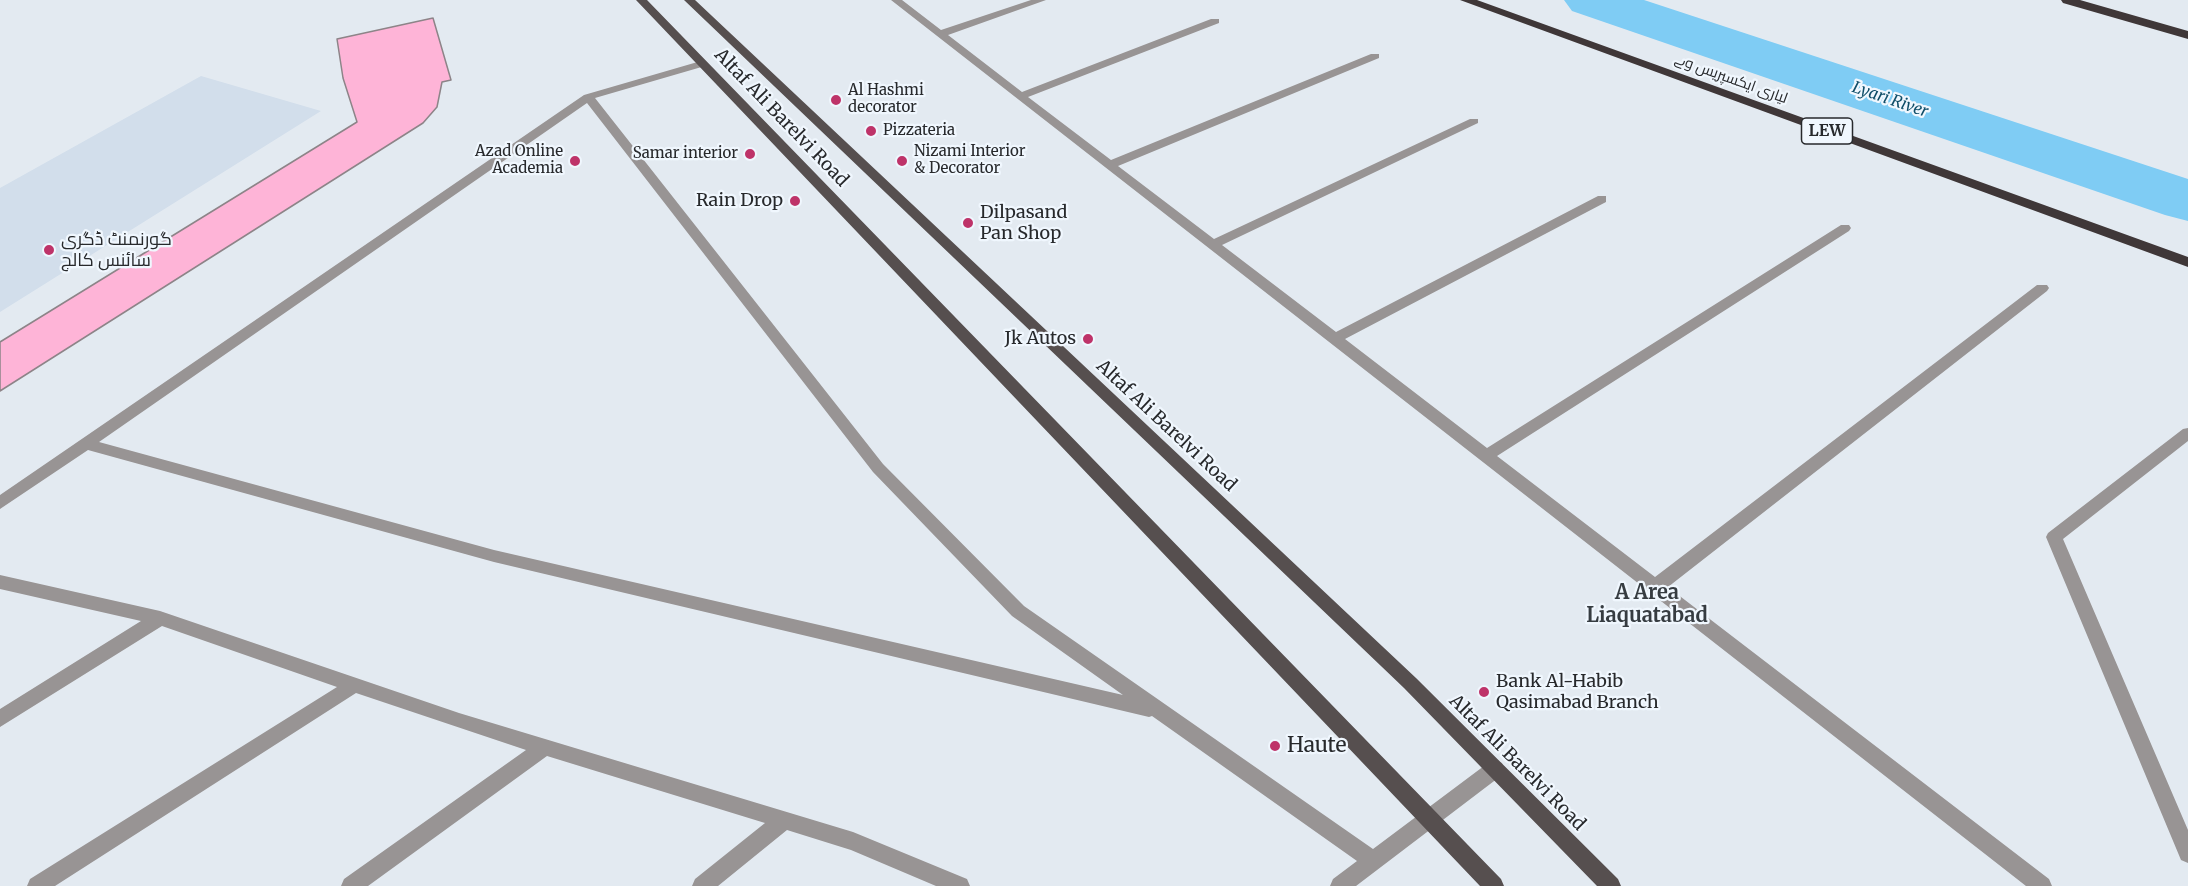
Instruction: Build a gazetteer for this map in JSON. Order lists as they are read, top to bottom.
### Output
{
  "streets": {
    "highway": ["لیاری ایکسپریس وے", "LEW"],
    "main road": ["Altaf Ali Barelvi Road"]
  },
  "districts": ["A Area Liaquatabad"],
  "water": ["Lyari River"],
  "places": [
    "Al Hashmi decorator",
    "Pizzateria",
    "Samar interior",
    "Azad Online Academia",
    "Nizami Interior & Decorator",
    "Rain Drop",
    "Dilpasand Pan Shop",
    "گورنمنٹ ڈگری سائنس کالج",
    "Jk Autos",
    "Bank Al-Habib Qasimabad Branch",
    "Haute"
  ]
}
